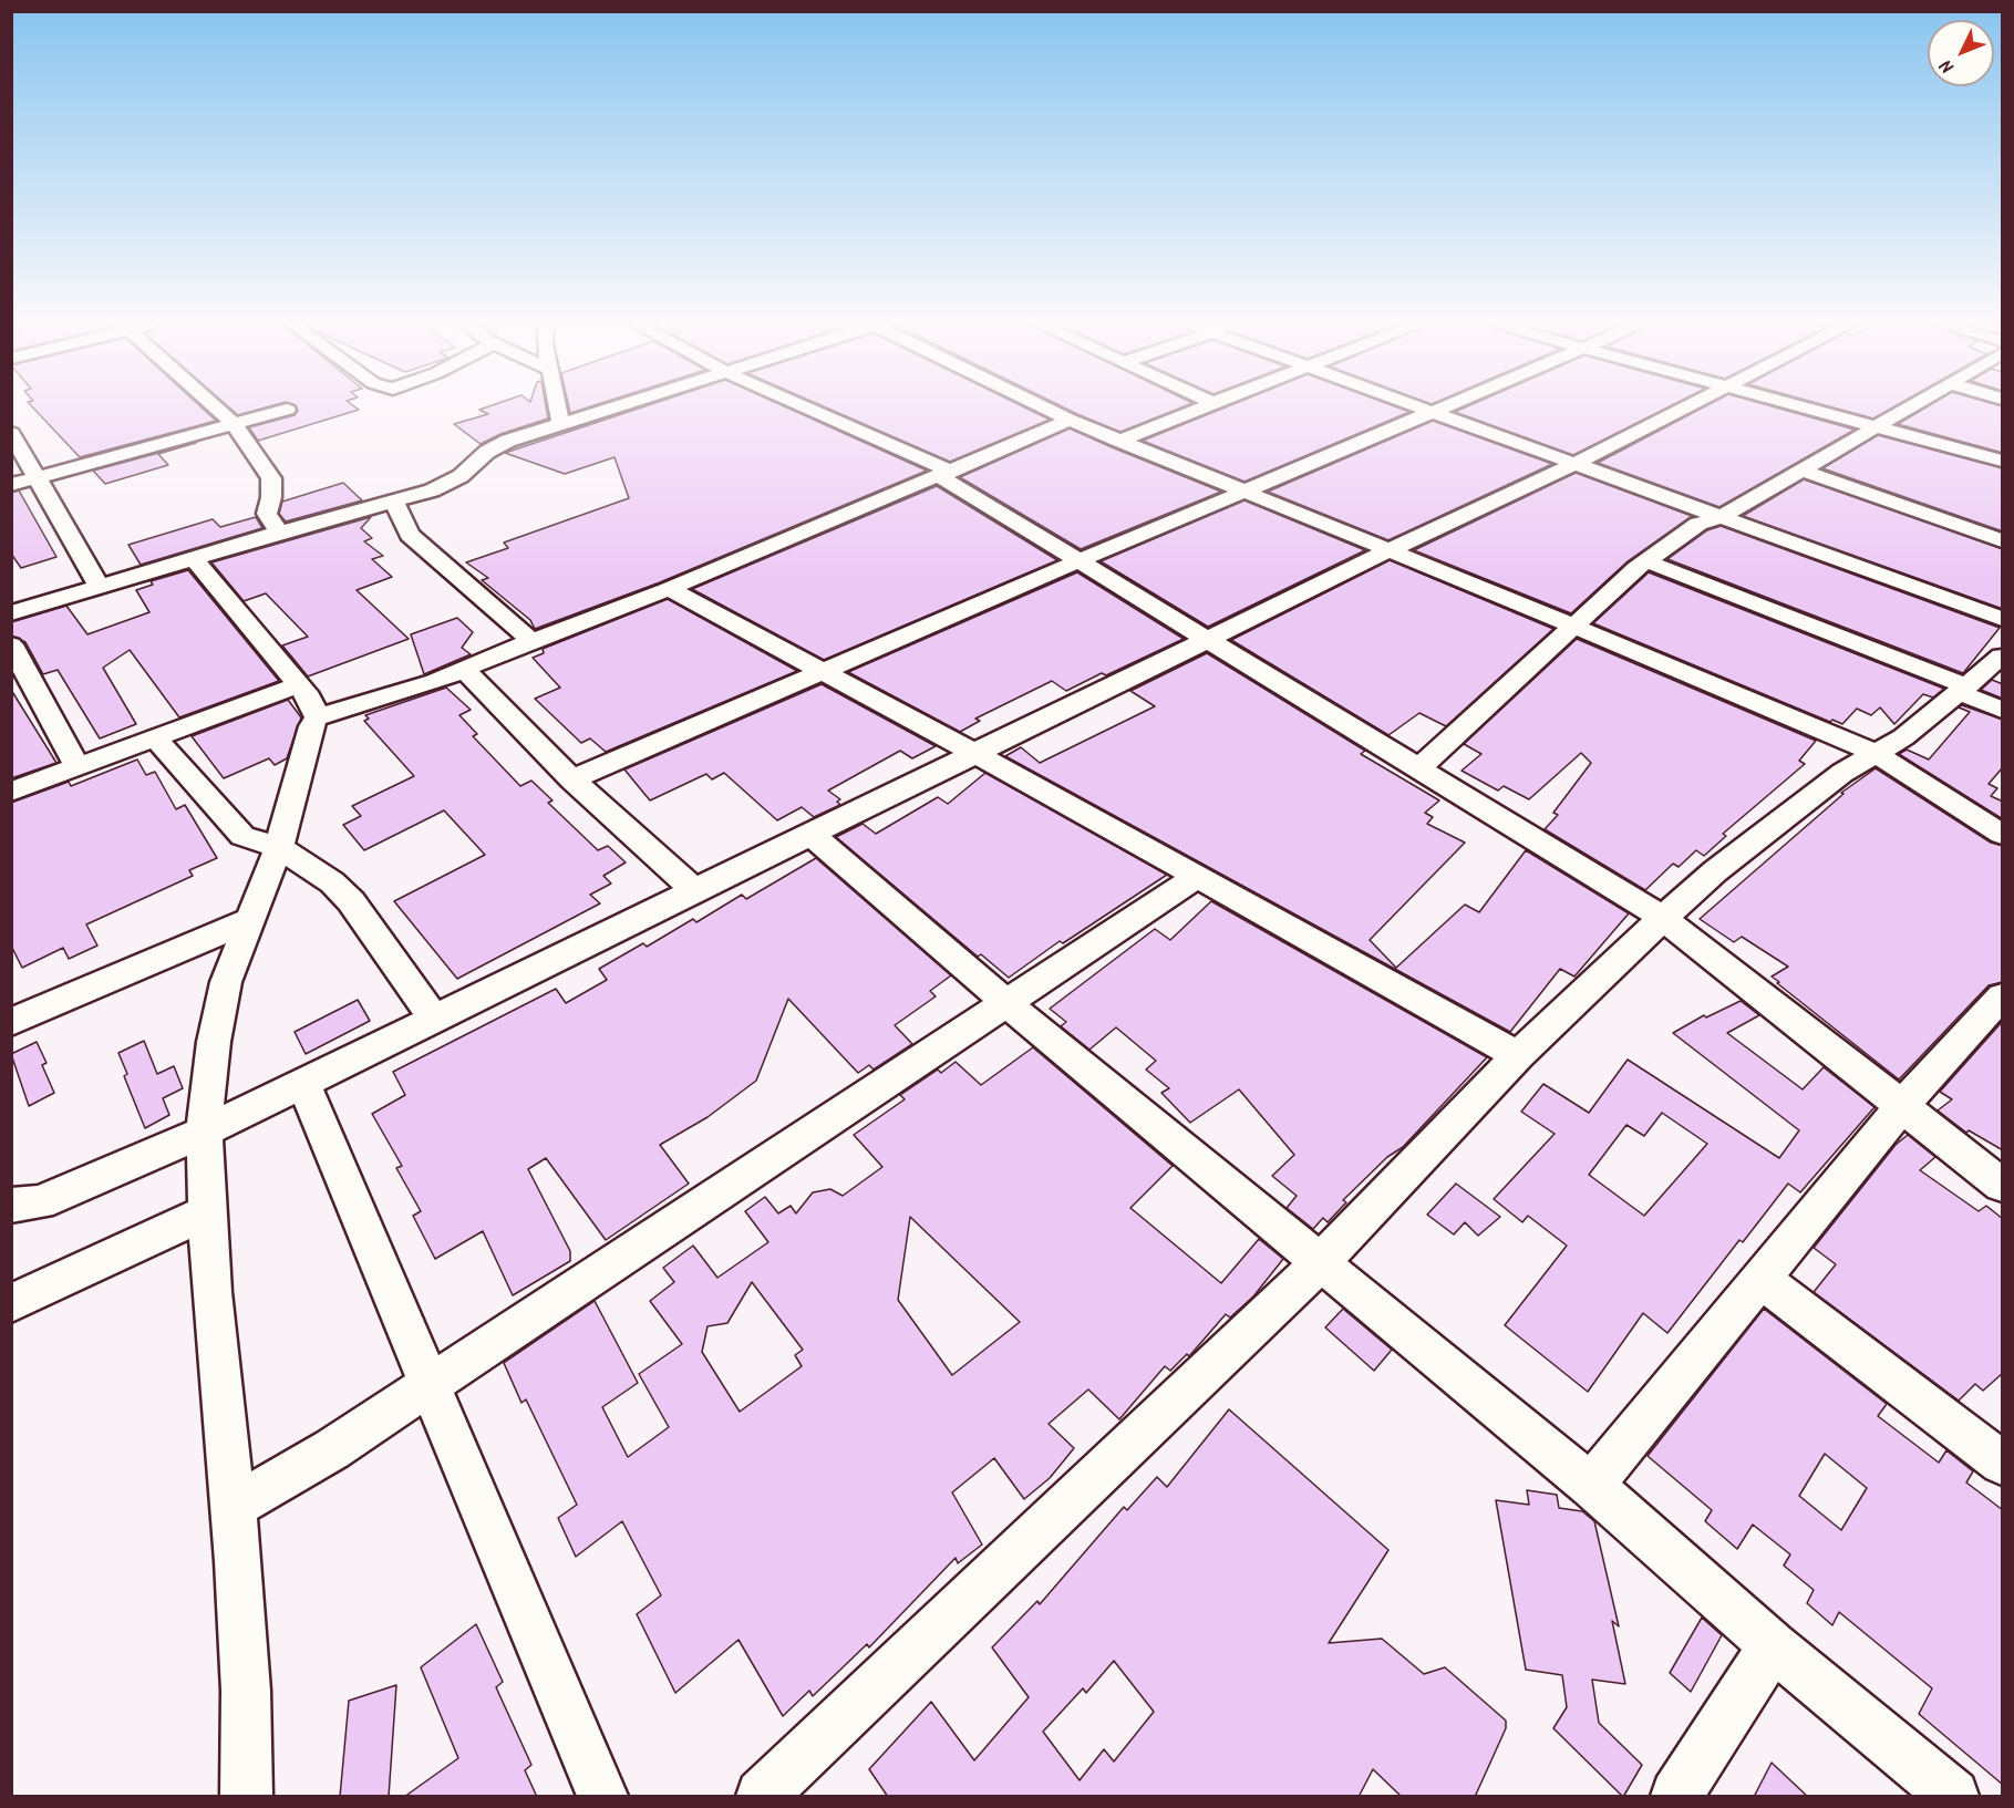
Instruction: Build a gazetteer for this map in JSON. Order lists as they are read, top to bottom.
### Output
{
  "north": "bottom left"
}
